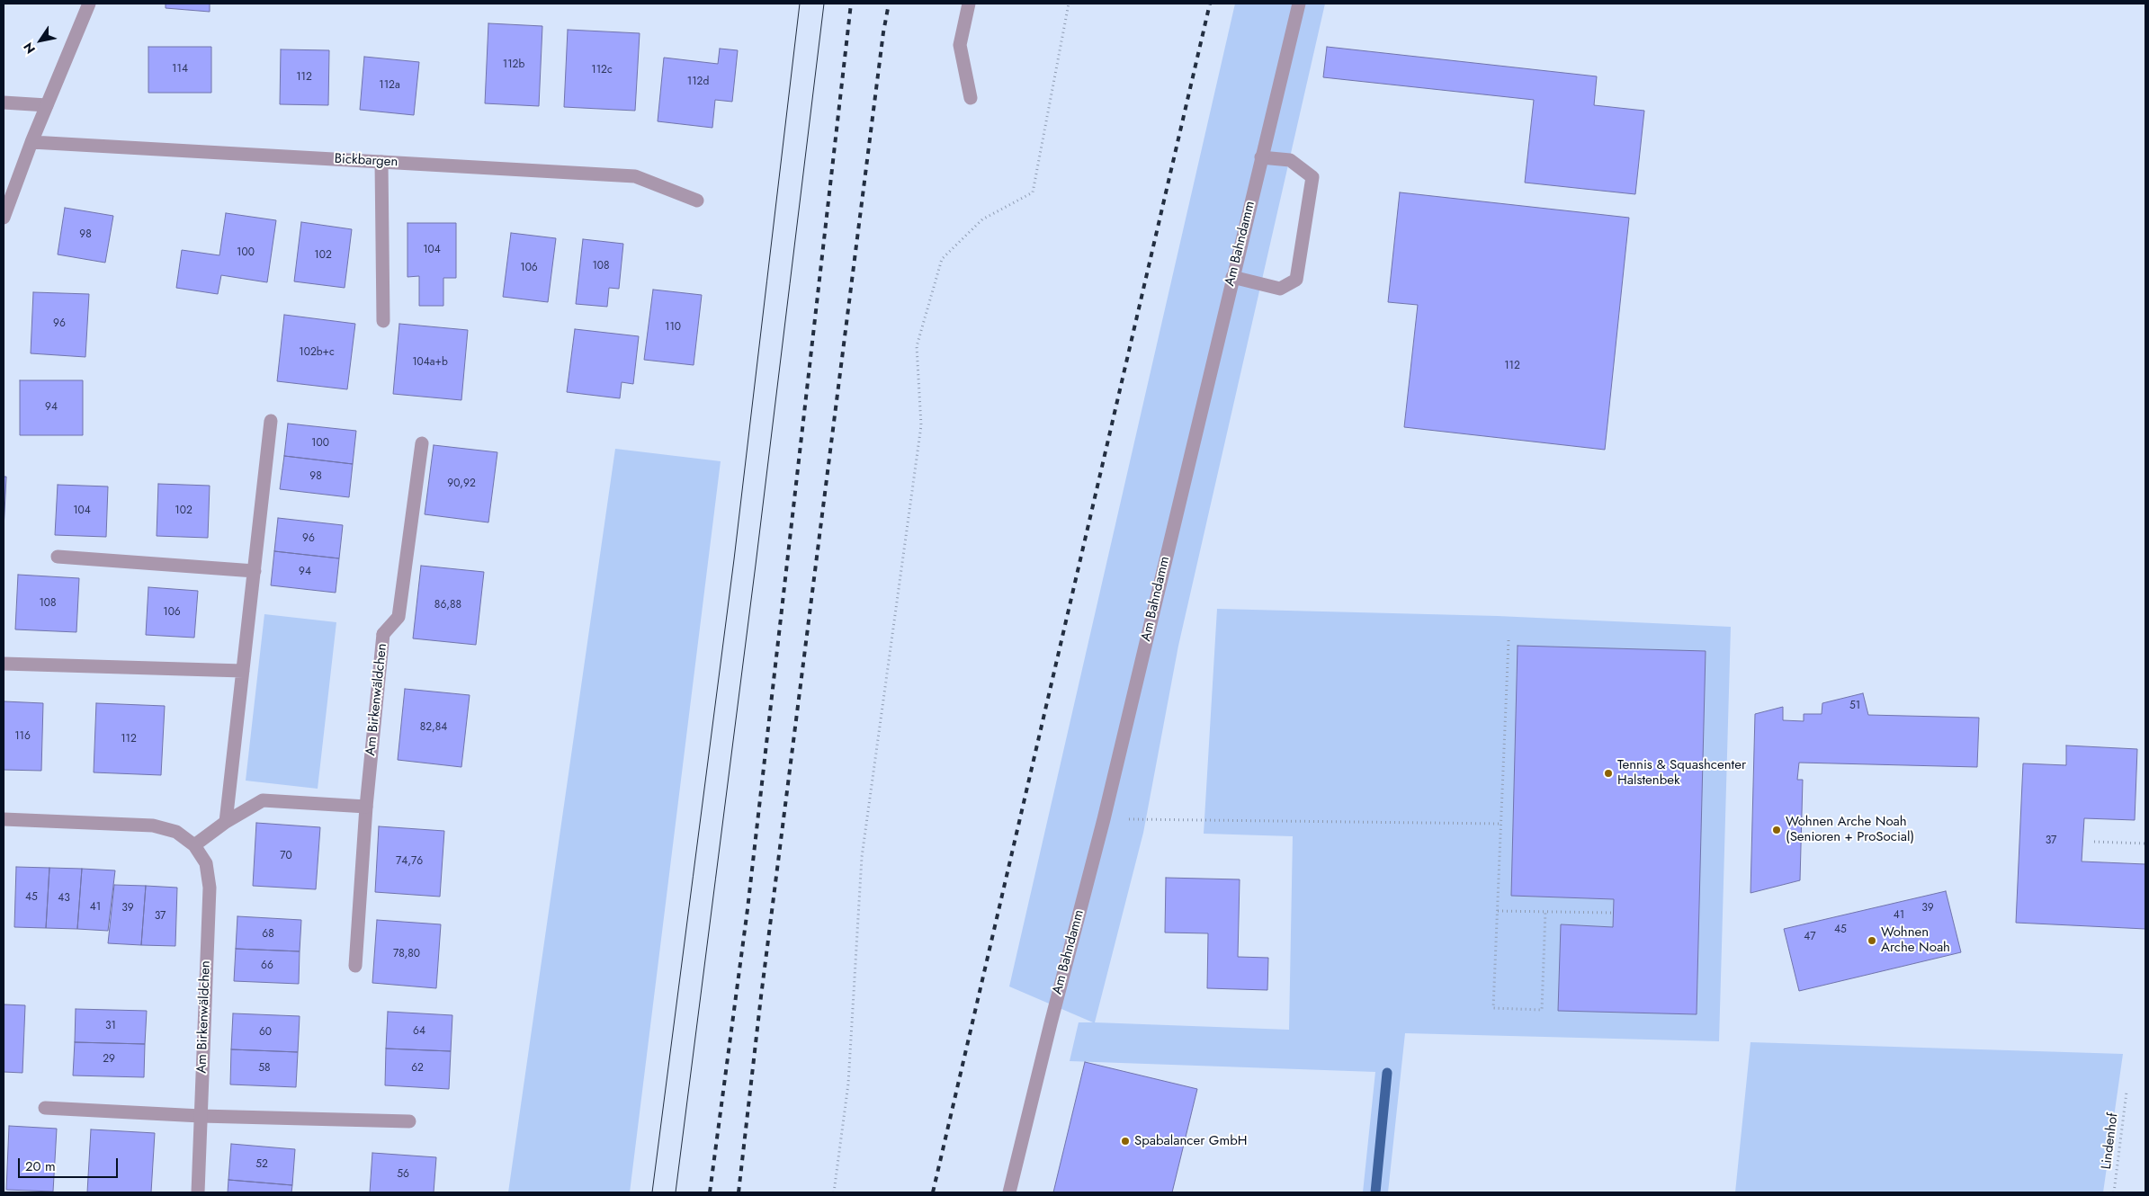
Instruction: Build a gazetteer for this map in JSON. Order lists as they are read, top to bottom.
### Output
{
  "streets": {
    "street": ["Bickbargen", "Am Bahndamm", "Am Birkenwäldchen"],
    "path": ["Lindenhof"]
  },
  "places": [
    "Tennis & Squashcenter Halstenbek",
    "Wohnen Arche Noah (Senioren + ProSocial)",
    "Wohnen Arche Noah",
    "Spabalancer GmbH"
  ],
  "house_numbers": [
    "112b",
    "114",
    "112c",
    "112",
    "112d",
    "112a",
    "98",
    "104",
    "100",
    "102",
    "108",
    "106",
    "96",
    "110",
    "102b+c",
    "104a+b",
    "112",
    "94",
    "100",
    "98",
    "90,92",
    "104",
    "102",
    "96",
    "94",
    "108",
    "86,88",
    "106",
    "51",
    "82,84",
    "116",
    "112",
    "37",
    "70",
    "74,76",
    "45",
    "43",
    "41",
    "39",
    "39",
    "41",
    "37",
    "45",
    "68",
    "47",
    "78,80",
    "66",
    "31",
    "64",
    "60",
    "29",
    "58",
    "62",
    "52",
    "56"
  ],
  "scale_bar": "20 m",
  "north": "bottom left"
}
